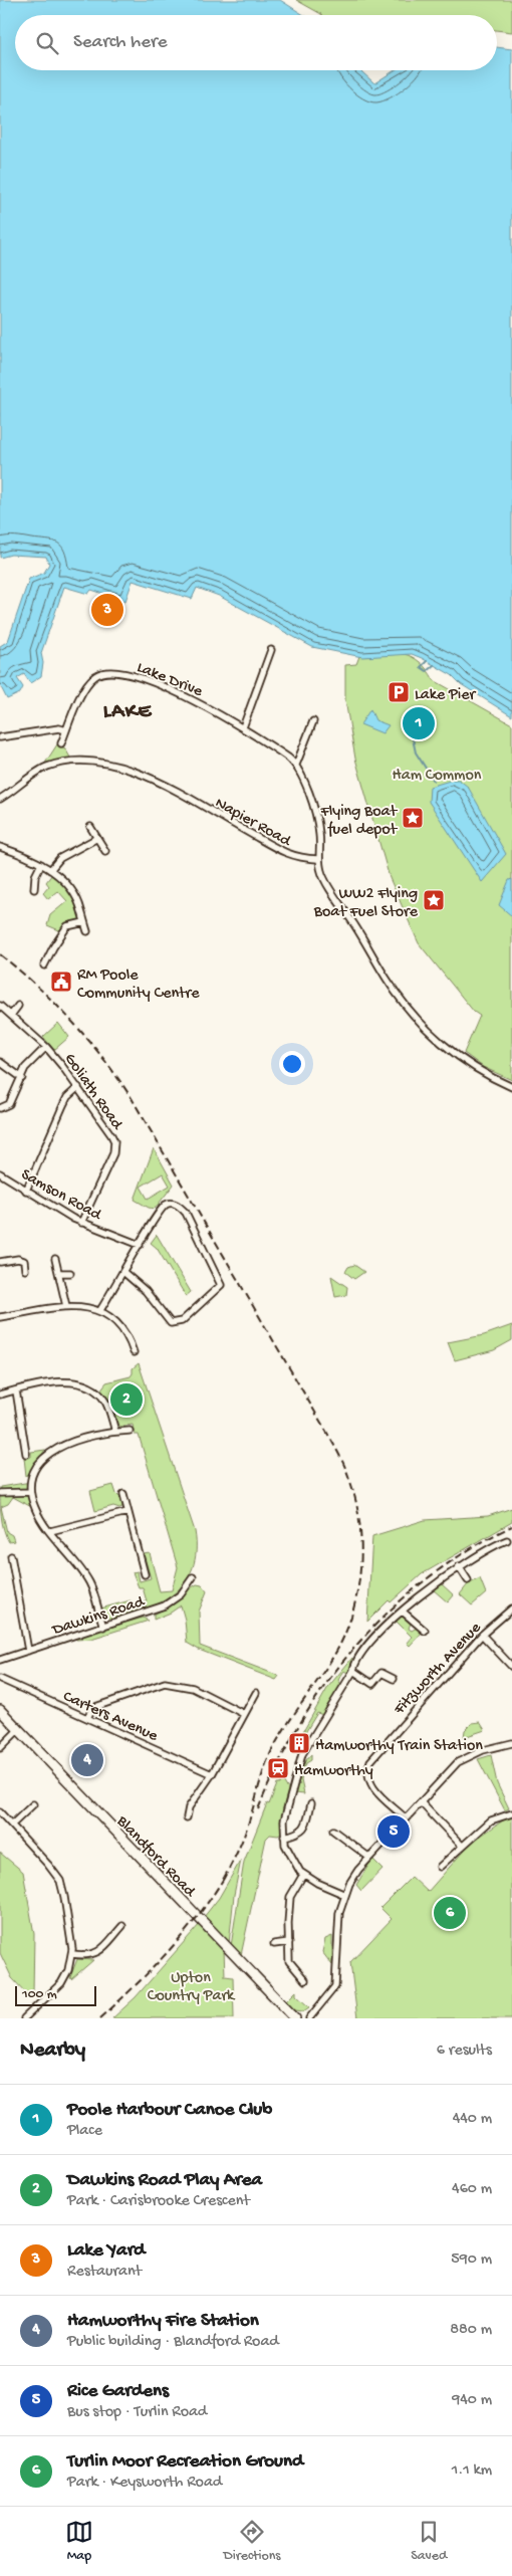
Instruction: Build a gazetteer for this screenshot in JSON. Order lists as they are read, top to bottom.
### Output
{
  "streets": {
    "main road": ["Blandford Road"],
    "street": [
      "Lake Drive",
      "Napier Road",
      "Goliath Road",
      "Samson Road",
      "Dawkins Road",
      "Fitzworth Avenue",
      "Carters Avenue"
    ]
  },
  "crossings": [
    ["Goliath Road", "Samson Road"]
  ],
  "districts": ["LAKE"],
  "parks": ["Ham Common", "Upton Country Park"],
  "places": {
    "parking": ["Lake Pier"],
    "place": ["Flying Boat fuel depot", "WW2 Flying Boat Fuel Store"],
    "public building": ["RM Poole Community Centre"],
    "building": ["Hamworthy Train Station"],
    "station": ["Hamworthy"]
  },
  "scale_bar": "100 m",
  "page": {
    "search": "Search here",
    "pins": [
      "3",
      "1",
      "2",
      "4",
      "5",
      "6"
    ],
    "scale": "100 m",
    "heading": ["Nearby", "6 results"],
    "list": [
      {
        "mark": "1",
        "name": "Poole Harbour Canoe Club",
        "note": "Place",
        "value": "440 m"
      },
      {
        "mark": "2",
        "name": "Dawkins Road Play Area",
        "note": "Park · Carisbrooke Crescent",
        "value": "460 m"
      },
      {
        "mark": "3",
        "name": "Lake Yard",
        "note": "Restaurant",
        "value": "590 m"
      },
      {
        "mark": "4",
        "name": "Hamworthy Fire Station",
        "note": "Public building · Blandford Road",
        "value": "880 m"
      },
      {
        "mark": "5",
        "name": "Rice Gardens",
        "note": "Bus stop · Turlin Road",
        "value": "940 m"
      },
      {
        "mark": "6",
        "name": "Turlin Moor Recreation Ground",
        "note": "Park · Keysworth Road",
        "value": "1.1 km"
      }
    ],
    "nav": ["Map", "Directions", "Saved"]
  }
}
